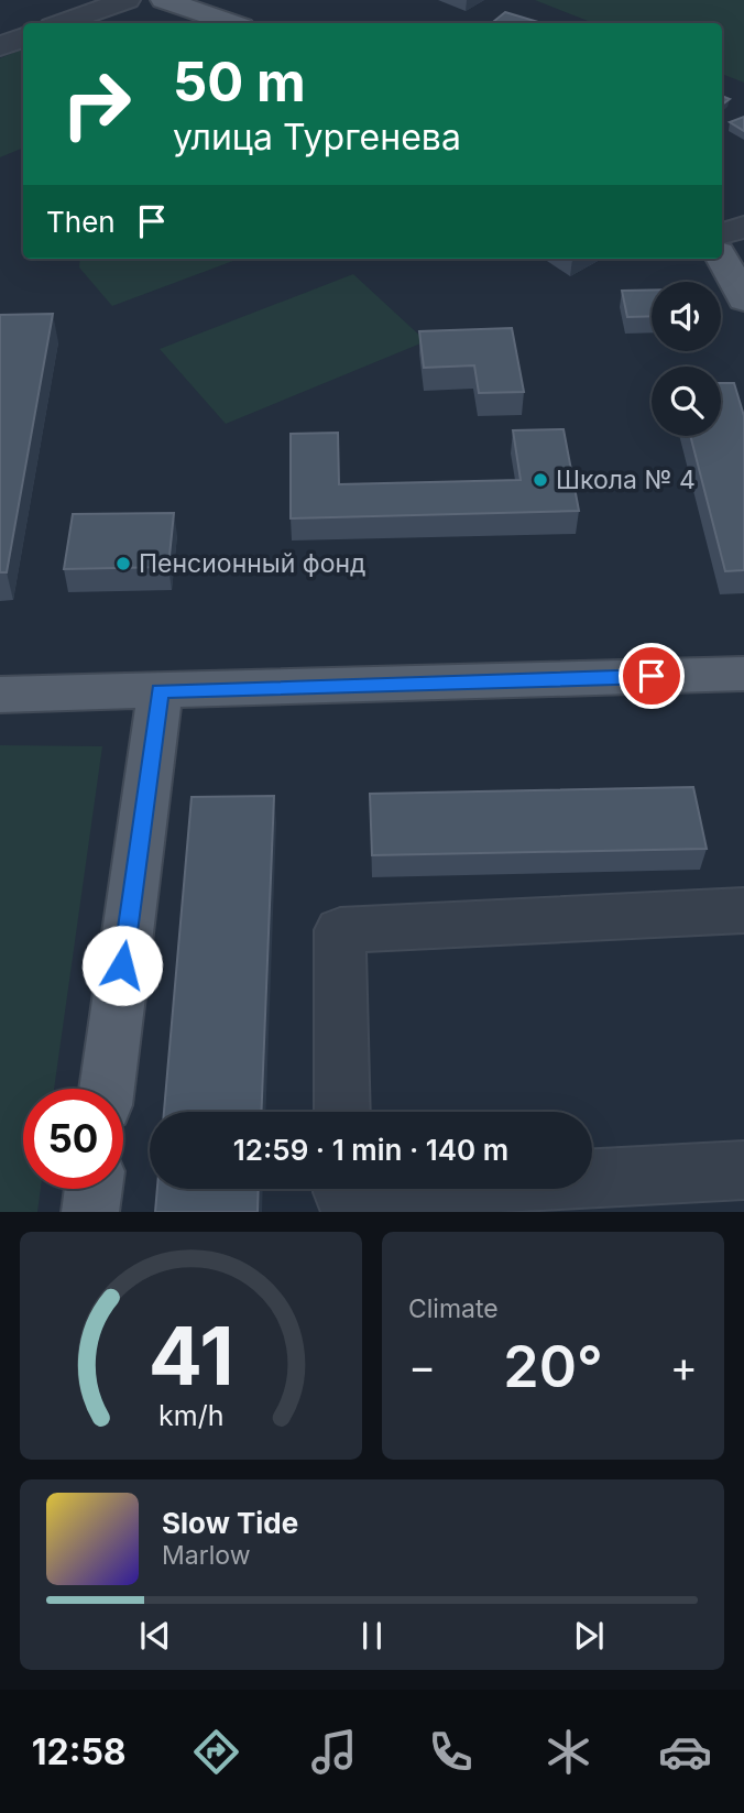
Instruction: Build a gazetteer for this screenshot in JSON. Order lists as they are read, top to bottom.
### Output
{
  "places": ["Школа № 4", "Пенсионный фонд"],
  "page": {
    "turn": ["50 m", "улица Тургенева"],
    "then": "Then",
    "limit": "50",
    "trip": "12:59 · 1 min · 140 m",
    "tile": "Climate",
    "heat": ["−", "20°", "+"],
    "song": ["Slow Tide", "Marlow"],
    "tabs": "12:58",
    "gauge": ["41", "km/h"]
  }
}
